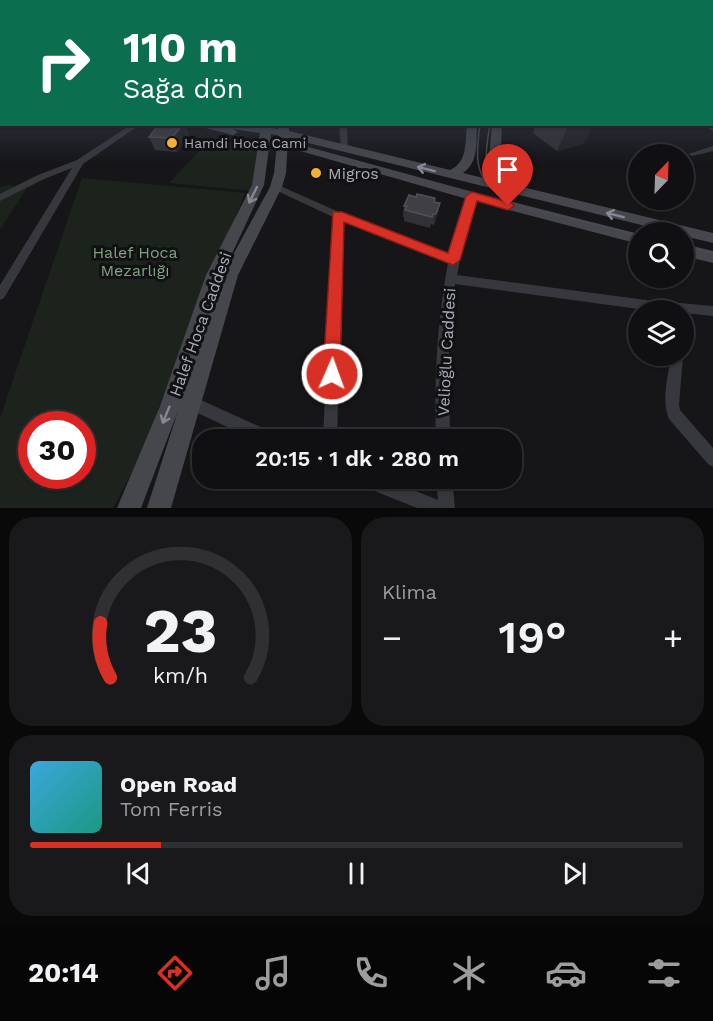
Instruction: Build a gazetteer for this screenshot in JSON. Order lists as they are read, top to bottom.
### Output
{
  "streets": {
    "street": ["Halef Hoca Caddesi", "Velioğlu Caddesi"]
  },
  "parks": ["Halef Hoca Mezarlığı"],
  "places": ["Hamdi Hoca Cami", "Migros"],
  "north": "top right",
  "page": {
    "turn": ["110 m", "Sağa dön"],
    "limit": "30",
    "trip": "20:15 · 1 dk · 280 m",
    "tile": "Klima",
    "heat": ["−", "19°", "+"],
    "song": ["Open Road", "Tom Ferris"],
    "tabs": "20:14",
    "gauge": ["23", "km/h"]
  }
}
